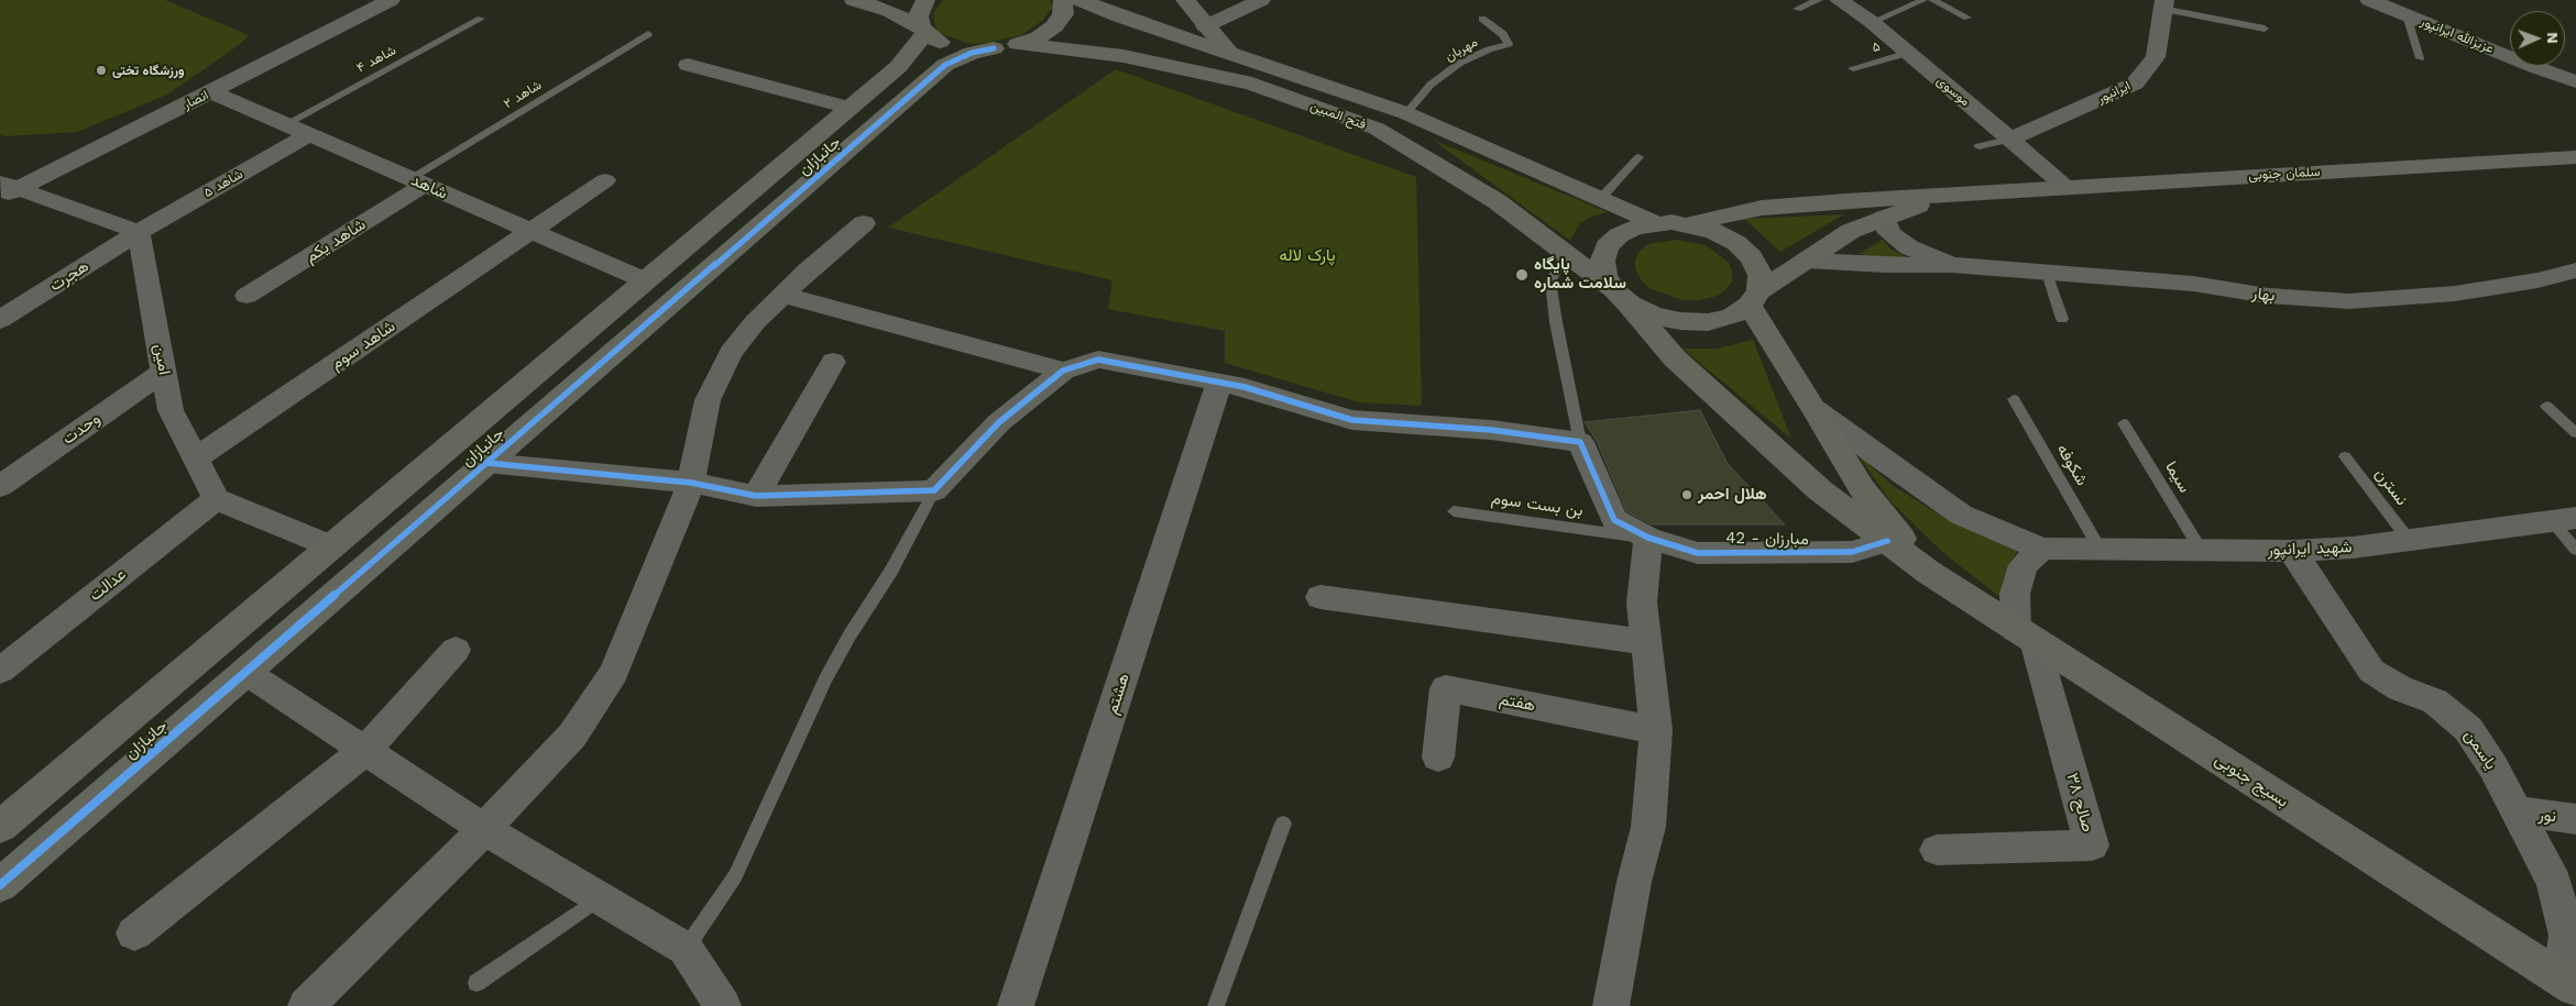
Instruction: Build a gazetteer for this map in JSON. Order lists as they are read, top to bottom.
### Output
{
  "streets": {
    "main road": [
      "فتح المبین",
      "جانبازان",
      "سلمان جنوبی",
      "بسیج جنوبی"
    ],
    "street": [
      "عزیزالله ایرانپور",
      "موسوی",
      "ایرانپور",
      "انصار",
      "شاهد ۵",
      "شاهد",
      "شاهد یکم",
      "هجرت",
      "بهار",
      "شاهد سوم",
      "امین",
      "وحدت",
      "مبارزان - 42",
      "شهید ایرانپور",
      "عدالت",
      "هشتم",
      "هفتم",
      "یاسمن",
      "صالح ۳۸",
      "نور"
    ],
    "lane": [
      "۵",
      "مهربان",
      "شاهد ۴",
      "شاهد ۲",
      "شکوفه",
      "سیما",
      "نسترن",
      "بن بست سوم"
    ]
  },
  "crossings": [
    ["۵", "موسوی"],
    ["مهربان", "فتح المبین"],
    ["شاهد ۴", "شاهد"],
    ["موسوی", "ایرانپور"],
    ["موسوی", "سلمان جنوبی"],
    ["شاهد ۲", "شاهد"],
    ["شاهد ۲", "شاهد یکم"],
    ["انصار", "شاهد"],
    ["فتح المبین", "جانبازان"],
    ["جانبازان", "شاهد"],
    ["شاهد ۵", "شاهد"],
    ["شاهد ۵", "هجرت"],
    ["شاهد ۵", "امین"],
    ["شاهد", "شاهد یکم"],
    ["شاهد", "شاهد سوم"],
    ["هجرت", "امین"],
    ["شاهد سوم", "امین"],
    ["امین", "وحدت"],
    ["امین", "عدالت"],
    ["شکوفه", "شهید ایرانپور"],
    ["سیما", "شهید ایرانپور"],
    ["نسترن", "شهید ایرانپور"],
    ["بن بست سوم", "مبارزان - 42"],
    ["شهید ایرانپور", "یاسمن"],
    ["یاسمن", "بسیج جنوبی"],
    ["یاسمن", "نور"],
    ["بسیج جنوبی", "صالح ۳۸"]
  ],
  "parks": ["پارک لاله"],
  "places": ["ورزشگاه تختی", "پایگاه سلامت شماره", "هلال احمر"],
  "north": "right"
}
